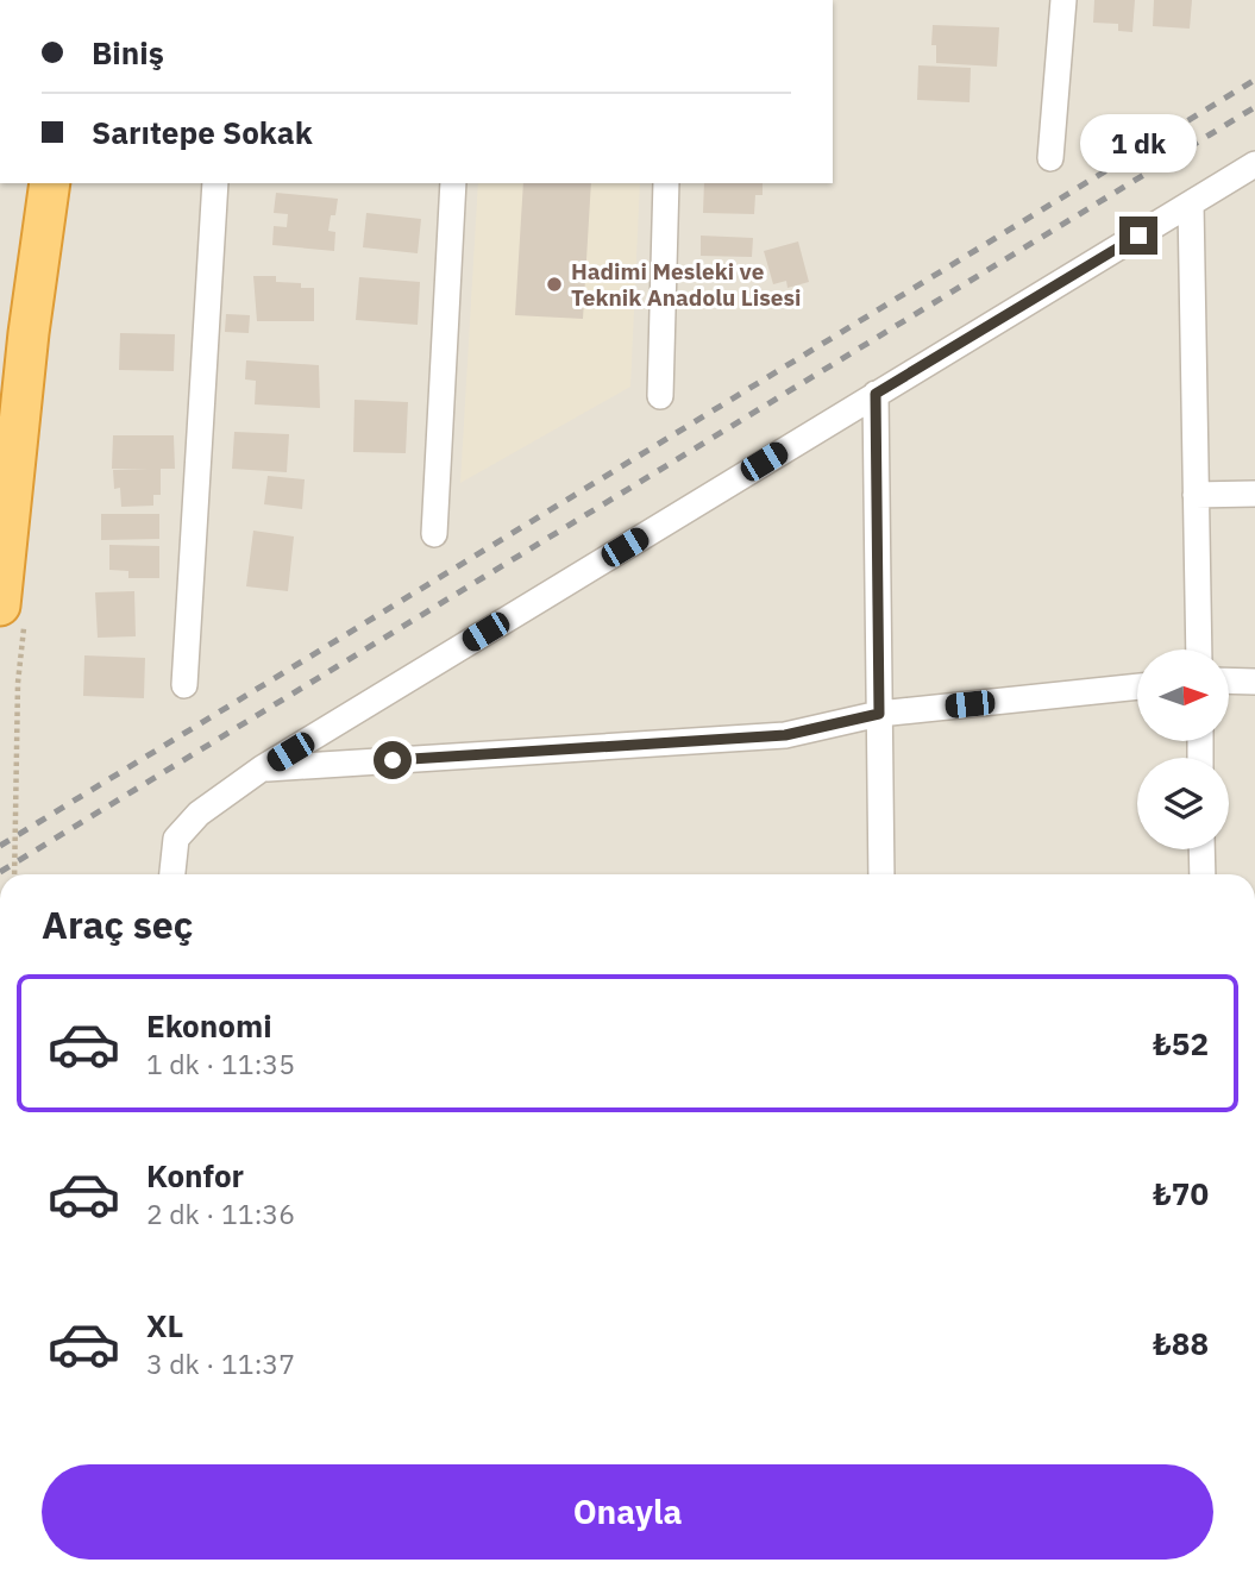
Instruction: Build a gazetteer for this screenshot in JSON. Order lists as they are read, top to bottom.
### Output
{
  "places": ["Hadimi Mesleki ve Teknik Anadolu Lisesi"],
  "north": "right",
  "page": {
    "banner": ["Biniş", "Sarıtepe Sokak"],
    "bubble": "1 dk",
    "heading": "Araç seç",
    "list": [
      {
        "name": "Ekonomi",
        "note": "1 dk · 11:35",
        "value": "₺52"
      },
      {
        "name": "Konfor",
        "note": "2 dk · 11:36",
        "value": "₺70"
      },
      {
        "name": "XL",
        "note": "3 dk · 11:37",
        "value": "₺88"
      }
    ],
    "buttons": "Onayla"
  }
}
